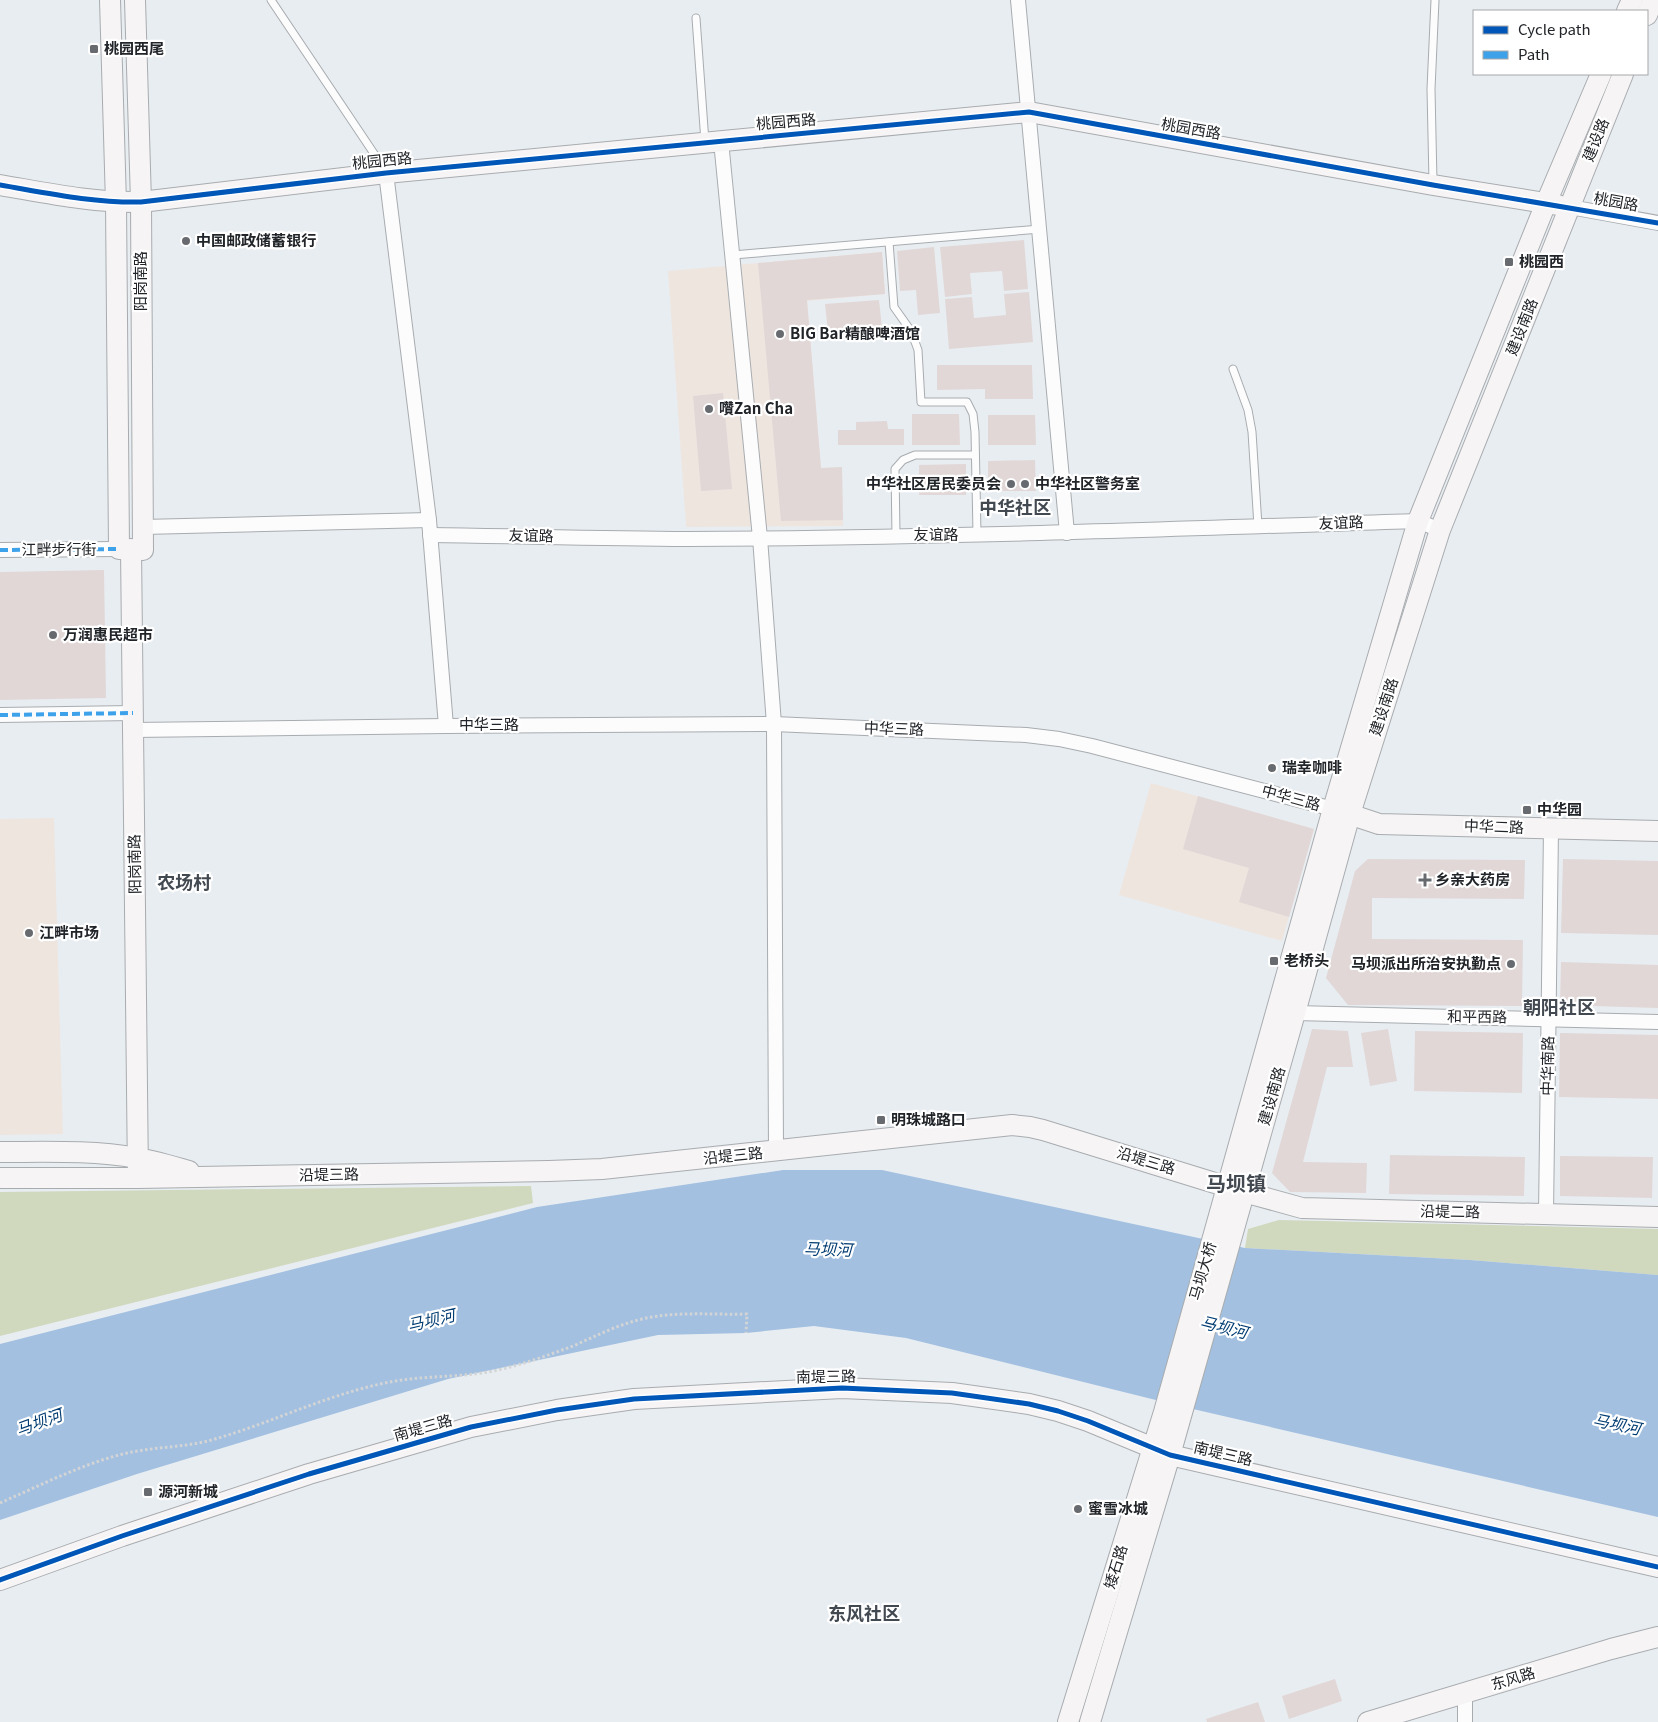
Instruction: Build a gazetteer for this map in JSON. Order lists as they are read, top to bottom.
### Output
{
  "streets": {
    "street": [
      "桃园西路",
      "建设路",
      "桃园路",
      "阳岗南路",
      "建设南路",
      "友谊路",
      "江畔步行街",
      "中华三路",
      "中华二路",
      "和平西路",
      "中华南路",
      "沿堤三路",
      "沿堤二路",
      "马坝大桥",
      "南堤三路",
      "矮石路",
      "东风路"
    ]
  },
  "crossings": [
    ["桃园西路", "建设路"],
    ["桃园西路", "桃园路"],
    ["桃园西路", "阳岗南路"],
    ["桃园西路", "建设南路"],
    ["建设路", "桃园路"],
    ["建设路", "建设南路"],
    ["桃园路", "建设南路"],
    ["阳岗南路", "江畔步行街"],
    ["阳岗南路", "中华三路"],
    ["阳岗南路", "沿堤三路"],
    ["建设南路", "友谊路"],
    ["建设南路", "中华三路"],
    ["建设南路", "中华二路"],
    ["建设南路", "和平西路"],
    ["建设南路", "沿堤三路"],
    ["建设南路", "沿堤二路"],
    ["建设南路", "马坝大桥"],
    ["中华三路", "中华二路"],
    ["中华二路", "中华南路"],
    ["和平西路", "中华南路"],
    ["中华南路", "沿堤二路"],
    ["沿堤三路", "沿堤二路"],
    ["马坝大桥", "矮石路"],
    ["南堤三路", "矮石路"]
  ],
  "districts": [
    "中华社区",
    "农场村",
    "朝阳社区",
    "马坝镇",
    "东风社区"
  ],
  "water": ["马坝河"],
  "places": {
    "transit": [
      "桃园西尾",
      "桃园西",
      "中华园",
      "老桥头",
      "明珠城路口",
      "源河新城"
    ],
    "other": [
      "中国邮政储蓄银行",
      "BIG Bar精酿啤酒馆",
      "囋Zan Cha",
      "中华社区居民委员会",
      "中华社区警务室",
      "万润惠民超市",
      "瑞幸咖啡",
      "江畔市场",
      "马坝派出所治安执勤点",
      "蜜雪冰城"
    ],
    "health": ["乡亲大药房"]
  },
  "legend": ["Cycle path", "Path"]
}
